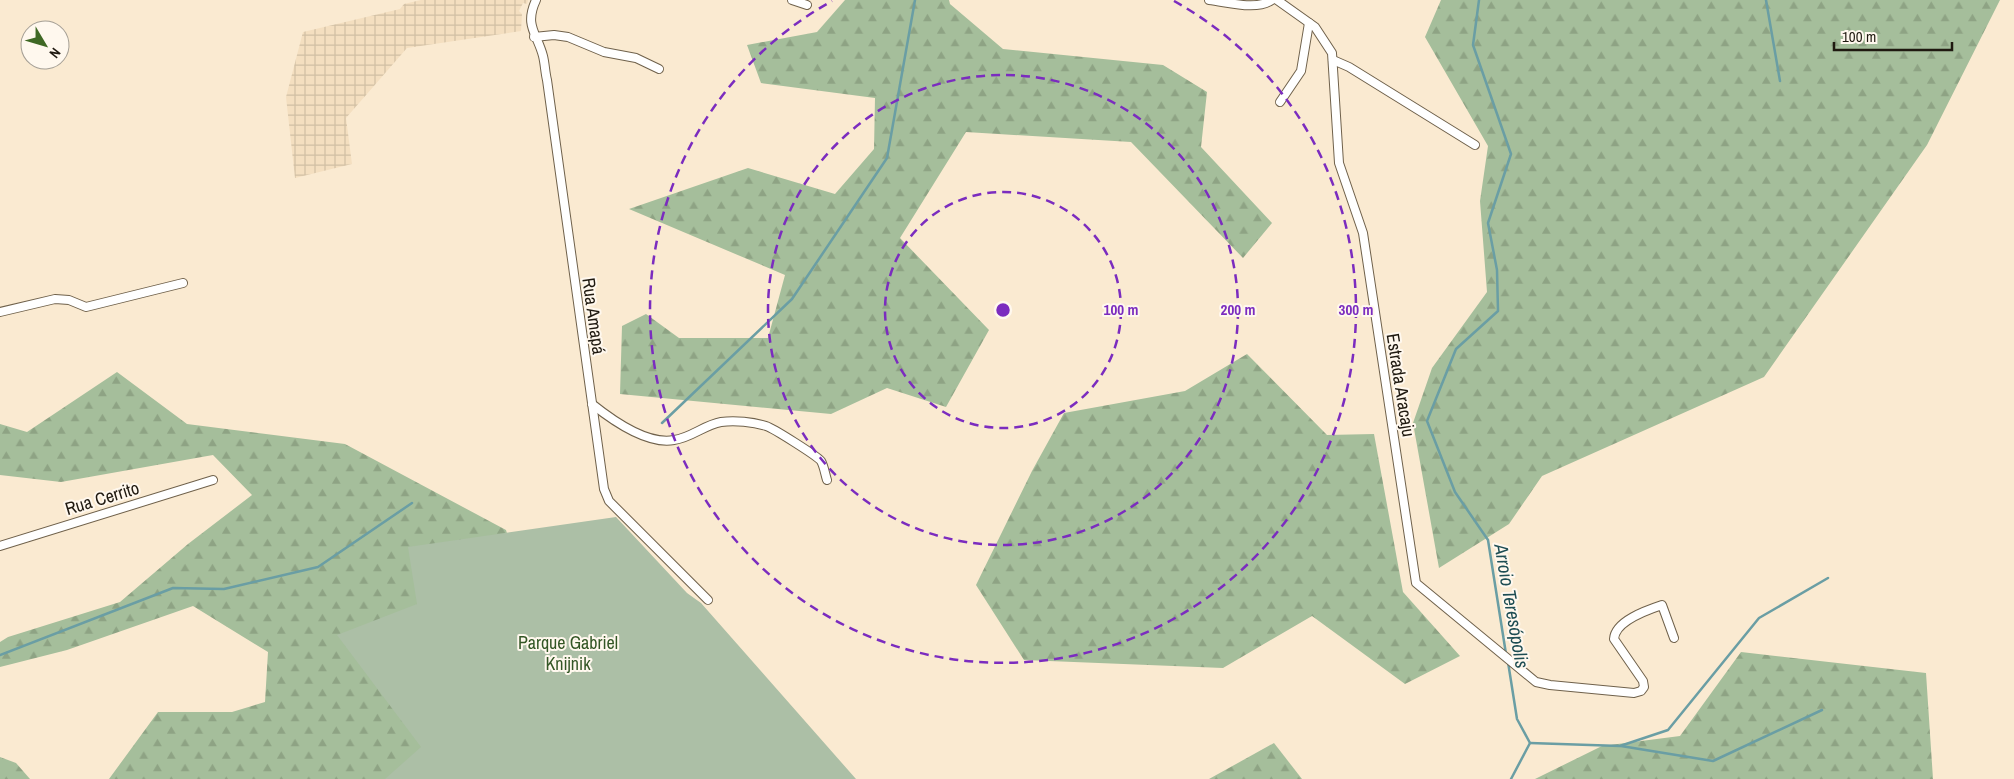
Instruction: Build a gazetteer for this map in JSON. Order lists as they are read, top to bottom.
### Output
{
  "streets": {
    "street": ["Rua Amapá", "Estrada Aracaju", "Rua Cerrito"]
  },
  "water": ["Arroio Teresópolis"],
  "parks": ["Parque Gabriel Knijnik"],
  "scale_bar": "100 m",
  "north": "bottom right",
  "rings": ["100 m", "200 m", "300 m"]
}
